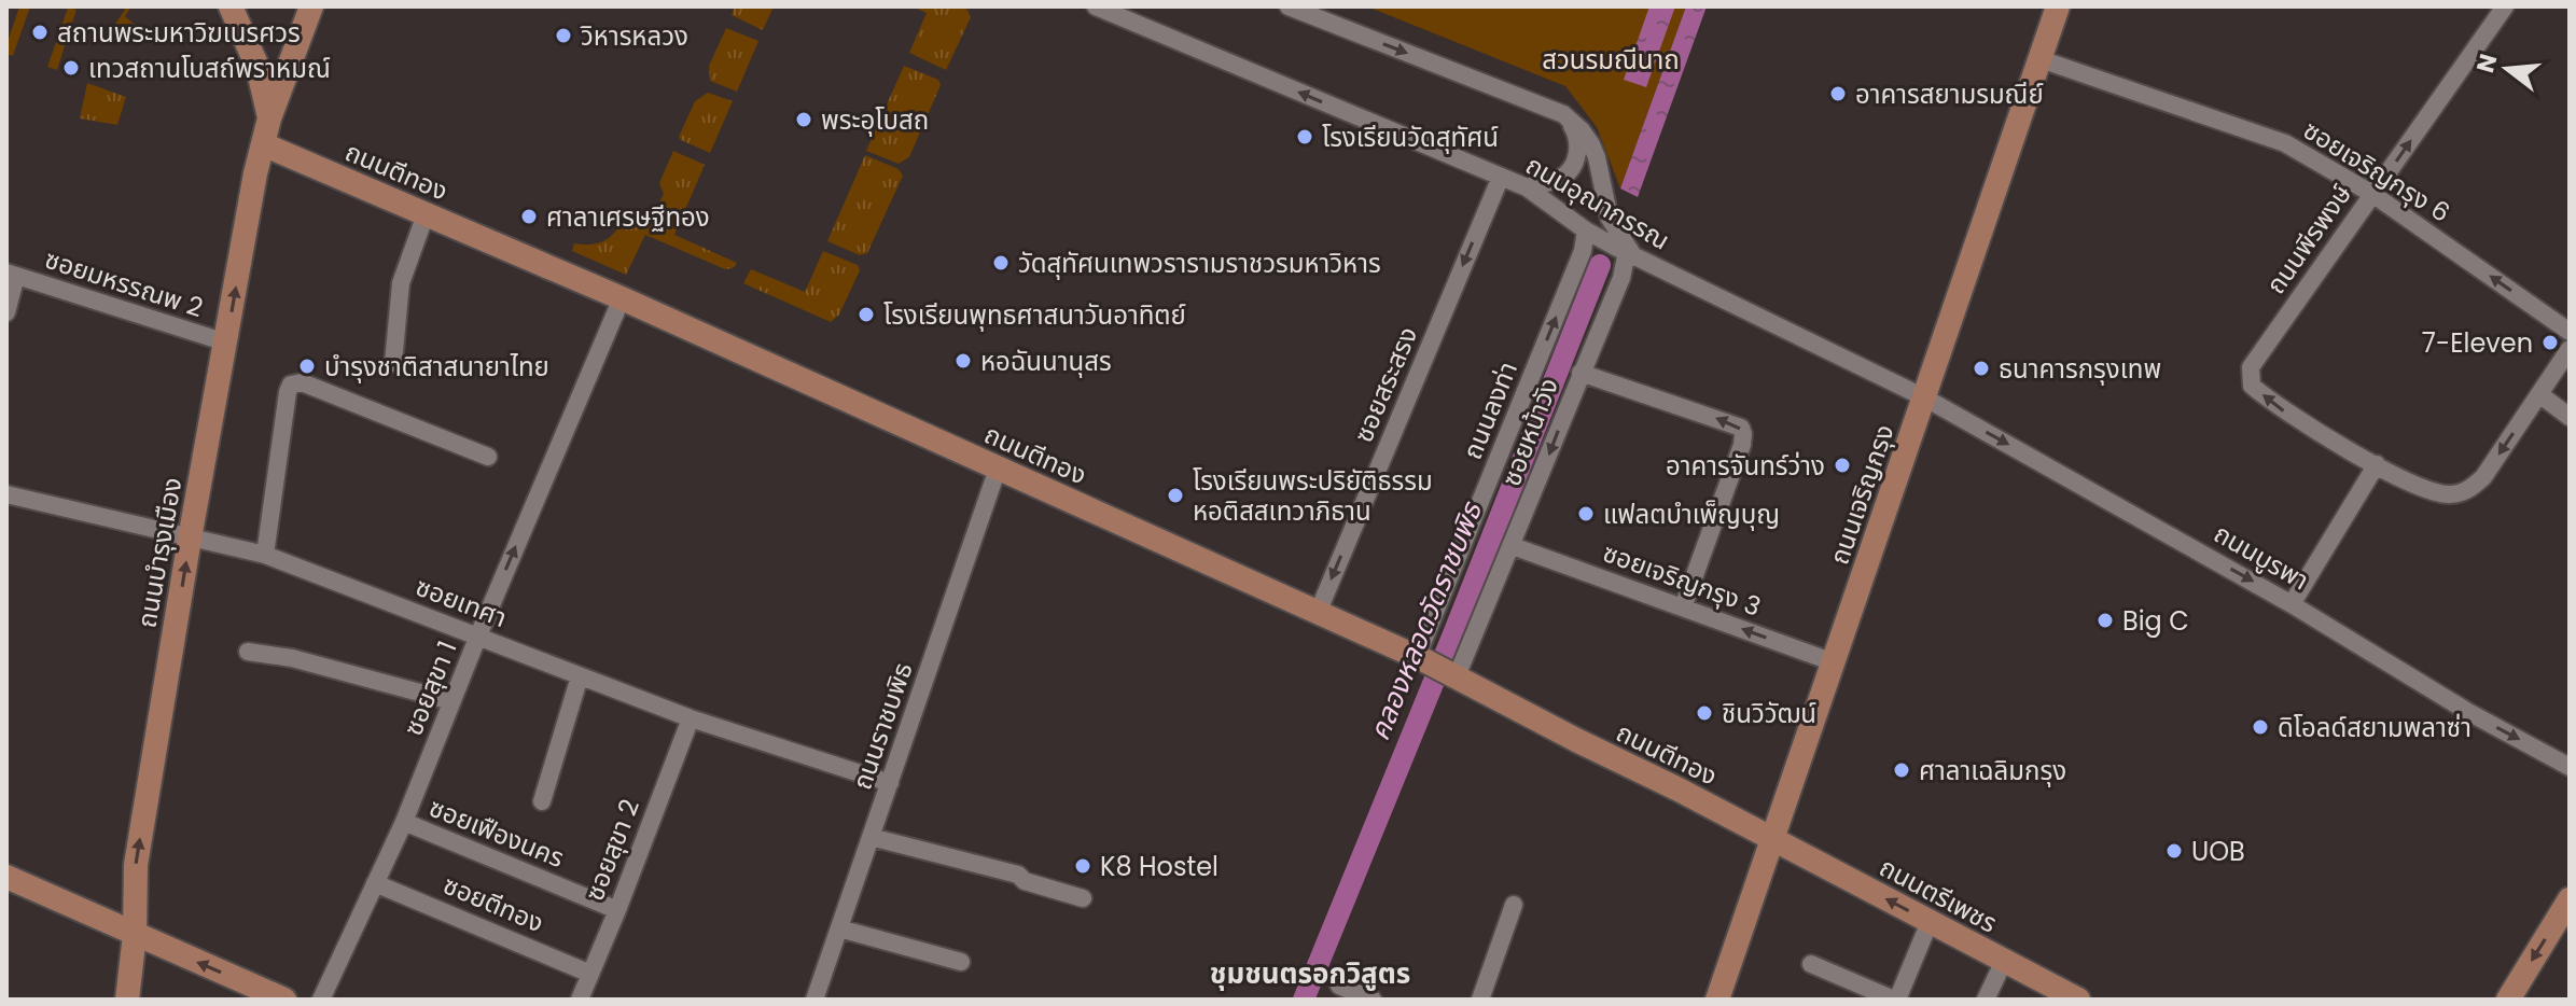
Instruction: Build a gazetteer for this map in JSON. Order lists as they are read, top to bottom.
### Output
{
  "streets": {
    "main road": [
      "ถนนตีทอง",
      "ถนนเจริญกรุง",
      "ถนนบำรุงเมือง",
      "ถนนตรีเพชร"
    ],
    "street": [
      "ซอยเจริญกรุง 6",
      "ถนนอุณากรรณ",
      "ถนนพีรพงษ์",
      "ซอยมหรรณพ 2",
      "ซอยสระสรง",
      "ถนนลงท่า",
      "ซอยหน้าวัง",
      "ถนนบูรพา",
      "ซอยเจริญกรุง 3",
      "ซอยเทศา",
      "ซอยสุขา 1",
      "ถนนราชบพิธ",
      "ซอยเฟืองนคร",
      "ซอยสุขา 2",
      "ซอยตีทอง"
    ]
  },
  "crossings": [
    ["ถนนตีทอง", "ซอยสระสรง"],
    ["ถนนตีทอง", "ถนนลงท่า"],
    ["ถนนตีทอง", "ซอยหน้าวัง"],
    ["ถนนตีทอง", "ถนนเจริญกรุง"],
    ["ถนนตีทอง", "ถนนบำรุงเมือง"],
    ["ถนนตีทอง", "ซอยสุขา 1"],
    ["ถนนตีทอง", "ถนนราชบพิธ"],
    ["ถนนตีทอง", "ถนนตรีเพชร"],
    ["ซอยเจริญกรุง 6", "ถนนพีรพงษ์"],
    ["ซอยเจริญกรุง 6", "ถนนเจริญกรุง"],
    ["ถนนอุณากรรณ", "ซอยสระสรง"],
    ["ถนนอุณากรรณ", "ถนนลงท่า"],
    ["ถนนอุณากรรณ", "ซอยหน้าวัง"],
    ["ถนนอุณากรรณ", "ถนนเจริญกรุง"],
    ["ถนนอุณากรรณ", "ถนนบูรพา"],
    ["ซอยมหรรณพ 2", "ถนนบำรุงเมือง"],
    ["ซอยหน้าวัง", "ซอยเจริญกรุง 3"],
    ["ถนนเจริญกรุง", "ถนนบูรพา"],
    ["ถนนเจริญกรุง", "ซอยเจริญกรุง 3"],
    ["ถนนเจริญกรุง", "ถนนตรีเพชร"],
    ["ถนนบำรุงเมือง", "ซอยเทศา"],
    ["ซอยเทศา", "ซอยสุขา 1"],
    ["ซอยเทศา", "ถนนราชบพิธ"],
    ["ซอยเทศา", "ซอยสุขา 2"],
    ["ซอยสุขา 1", "ซอยเฟืองนคร"],
    ["ซอยสุขา 1", "ซอยตีทอง"],
    ["ซอยเฟืองนคร", "ซอยสุขา 2"],
    ["ซอยสุขา 2", "ซอยตีทอง"]
  ],
  "one_way": [
    "ซอยเจริญกรุง 6",
    "ซอยสระสรง",
    "ถนนลงท่า",
    "ซอยหน้าวัง",
    "ถนนบำรุงเมือง",
    "ถนนบูรพา",
    "ซอยเจริญกรุง 3",
    "ซอยสุขา 1",
    "ถนนตรีเพชร"
  ],
  "districts": ["ชุมชนตรอกวิสูตร"],
  "water": ["คลองหลอดวัดราชบพิธ"],
  "parks": ["สวนรมณีนาถ"],
  "places": [
    "สถานพระมหาวิฆเนรศวร",
    "วิหารหลวง",
    "เทวสถานโบสถ์พราหมณ์",
    "อาคารสยามรมณีย์",
    "พระอุโบสถ",
    "โรงเรียนวัดสุทัศน์",
    "ศาลาเศรษฐีทอง",
    "วัดสุทัศนเทพวรารามราชวรมหาวิหาร",
    "โรงเรียนพุทธศาสนาวันอาทิตย์",
    "7-Eleven",
    "หอฉันนานุสร",
    "บำรุงชาติสาสนายาไทย",
    "ธนาคารกรุงเทพ",
    "อาคารจันทร์ว่าง",
    "โรงเรียนพระปริยัติธรรม หอติสสเทวาภิธาน",
    "แฟลตบำเพ็ญบุญ",
    "Big C",
    "ชินวิวัฒน์",
    "ดิโอลด์สยามพลาซ่า",
    "ศาลาเฉลิมกรุง",
    "UOB",
    "K8 Hostel"
  ],
  "north": "left"
}
